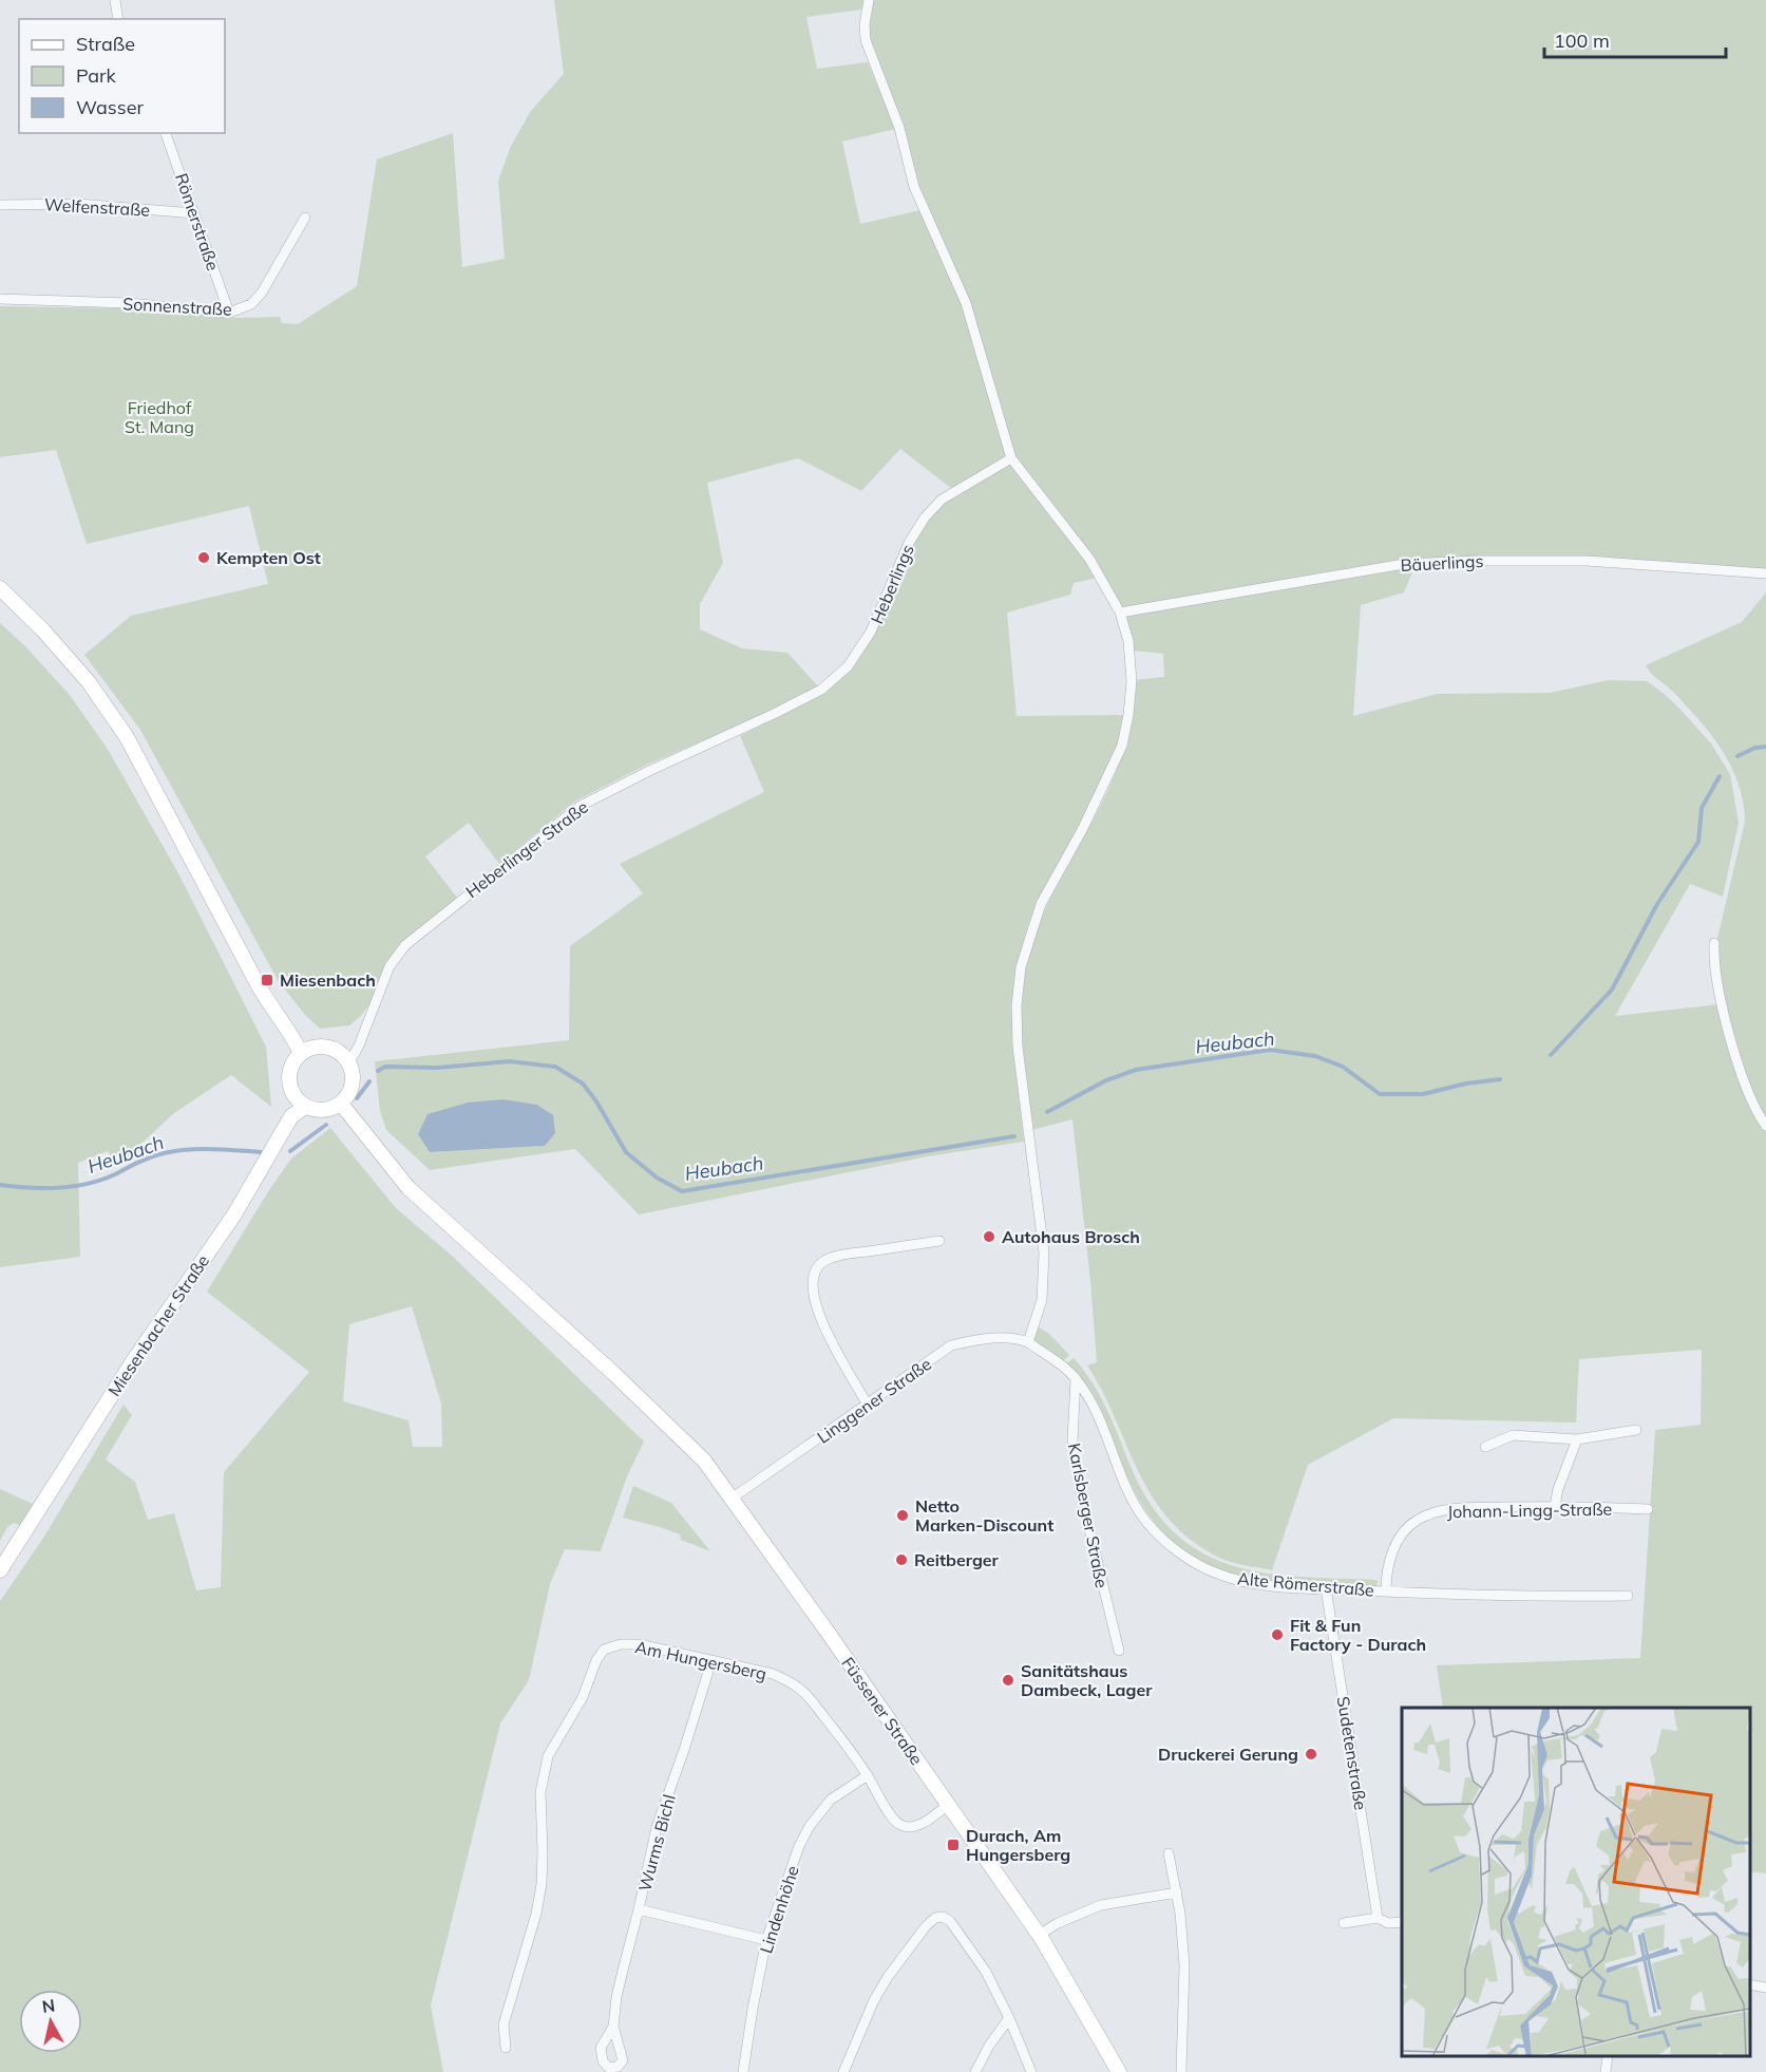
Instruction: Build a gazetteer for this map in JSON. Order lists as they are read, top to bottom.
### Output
{
  "streets": {
    "main road": ["Miesenbacher Straße", "Füssener Straße"],
    "street": [
      "Welfenstraße",
      "Römerstraße",
      "Sonnenstraße",
      "Bäuerlings",
      "Heberlings",
      "Heberlinger Straße",
      "Linggener Straße",
      "Johann-Lingg-Straße",
      "Karlsberger Straße",
      "Alte Römerstraße",
      "Am Hungersberg",
      "Sudetenstraße",
      "Wurms Bichl",
      "Lindenhöhe"
    ]
  },
  "crossings": [
    ["Welfenstraße", "Römerstraße"],
    ["Römerstraße", "Sonnenstraße"],
    ["Heberlings", "Heberlinger Straße"],
    ["Heberlinger Straße", "Miesenbacher Straße"],
    ["Heberlinger Straße", "Füssener Straße"],
    ["Miesenbacher Straße", "Füssener Straße"],
    ["Linggener Straße", "Alte Römerstraße"],
    ["Linggener Straße", "Füssener Straße"],
    ["Johann-Lingg-Straße", "Alte Römerstraße"],
    ["Karlsberger Straße", "Alte Römerstraße"],
    ["Alte Römerstraße", "Sudetenstraße"],
    ["Am Hungersberg", "Füssener Straße"],
    ["Am Hungersberg", "Wurms Bichl"],
    ["Am Hungersberg", "Lindenhöhe"]
  ],
  "water": ["Heubach"],
  "parks": ["Friedhof St. Mang"],
  "places": {
    "other": [
      "Kempten Ost",
      "Autohaus Brosch",
      "Netto Marken-Discount",
      "Reitberger",
      "Fit & Fun Factory - Durach",
      "Sanitätshaus Dambeck, Lager",
      "Druckerei Gerung"
    ],
    "transit": ["Miesenbach", "Durach, Am Hungersberg"]
  },
  "legend": ["Straße", "Park", "Wasser"],
  "scale_bar": "100 m",
  "north": "top"
}
